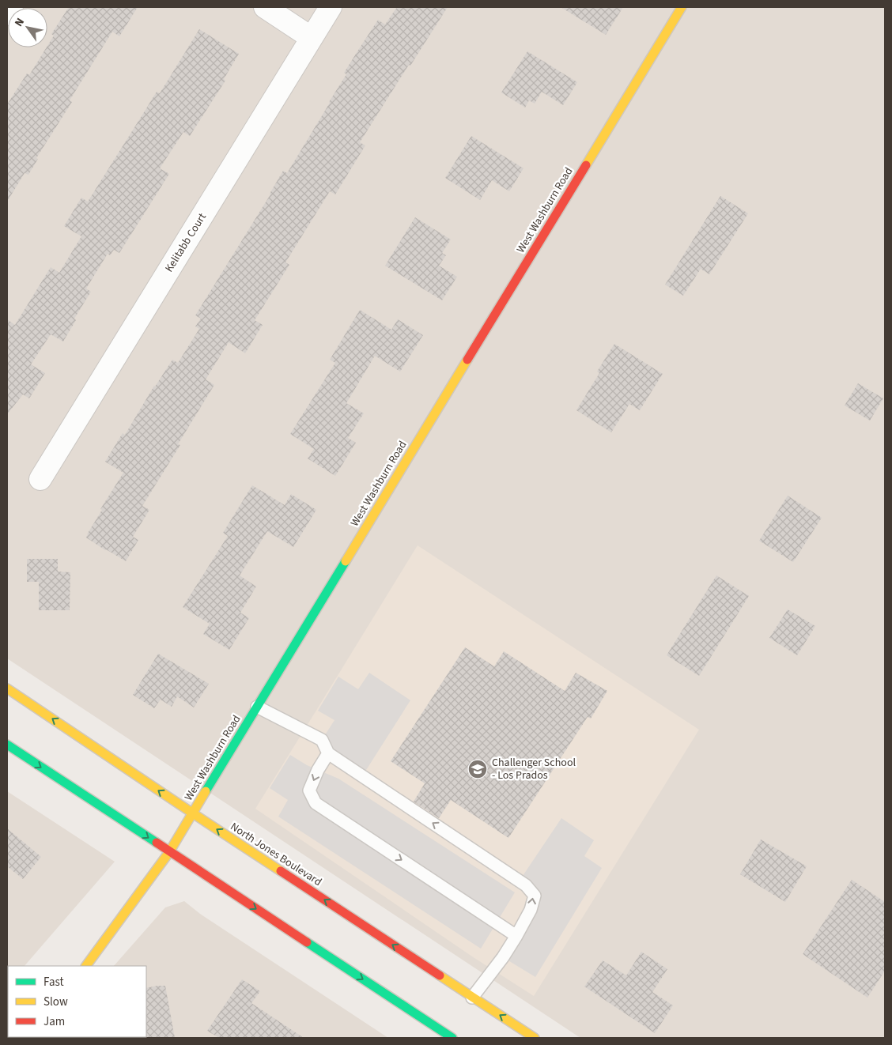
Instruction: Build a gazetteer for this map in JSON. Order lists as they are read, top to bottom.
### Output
{
  "streets": {
    "main road": ["West Washburn Road", "North Jones Boulevard"],
    "street": ["Kelitabb Court"]
  },
  "crossings": [
    ["West Washburn Road", "North Jones Boulevard"]
  ],
  "places": {
    "school or university": ["Challenger School - Los Prados"]
  },
  "legend": ["Fast", "Slow", "Jam"],
  "north": "top left"
}
